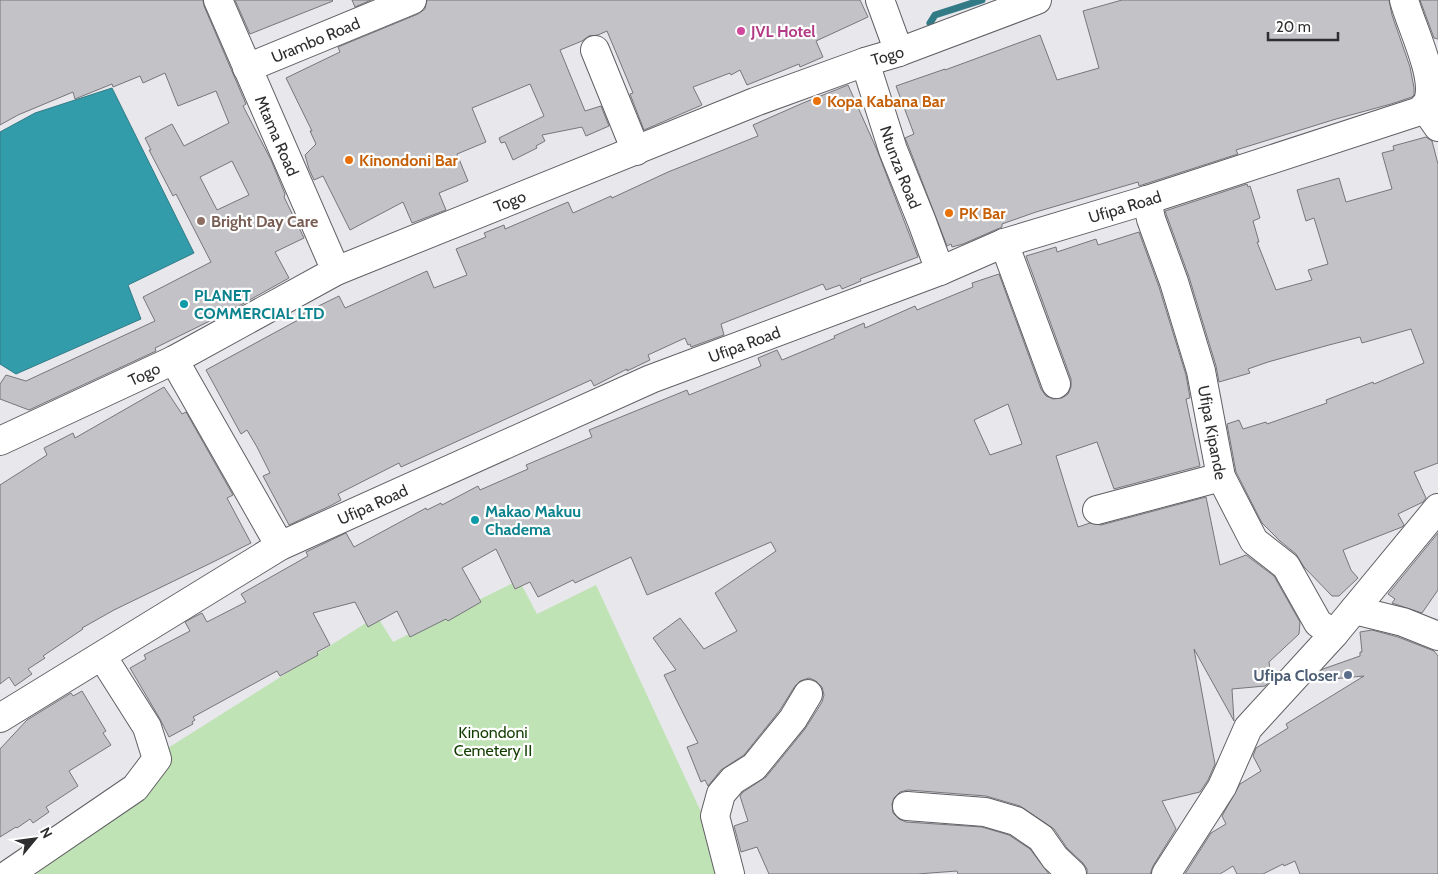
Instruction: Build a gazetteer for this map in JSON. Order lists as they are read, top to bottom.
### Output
{
  "streets": {
    "street": [
      "Urambo Road",
      "Togo",
      "Mtama Road",
      "Ntunza Road",
      "Ufipa Road",
      "Ufipa Kipande"
    ]
  },
  "crossings": [
    ["Urambo Road", "Mtama Road"],
    ["Togo", "Mtama Road"],
    ["Togo", "Ntunza Road"],
    ["Ntunza Road", "Ufipa Road"],
    ["Ufipa Road", "Ufipa Kipande"]
  ],
  "parks": ["Kinondoni Cemetery II"],
  "places": [
    "JVL Hotel",
    "Kopa Kabana Bar",
    "Kinondoni Bar",
    "PK Bar",
    "Bright Day Care",
    "PLANET COMMERCIAL LTD",
    "Makao Makuu Chadema",
    "Ufipa Closer"
  ],
  "scale_bar": "20 m",
  "north": "top right"
}
